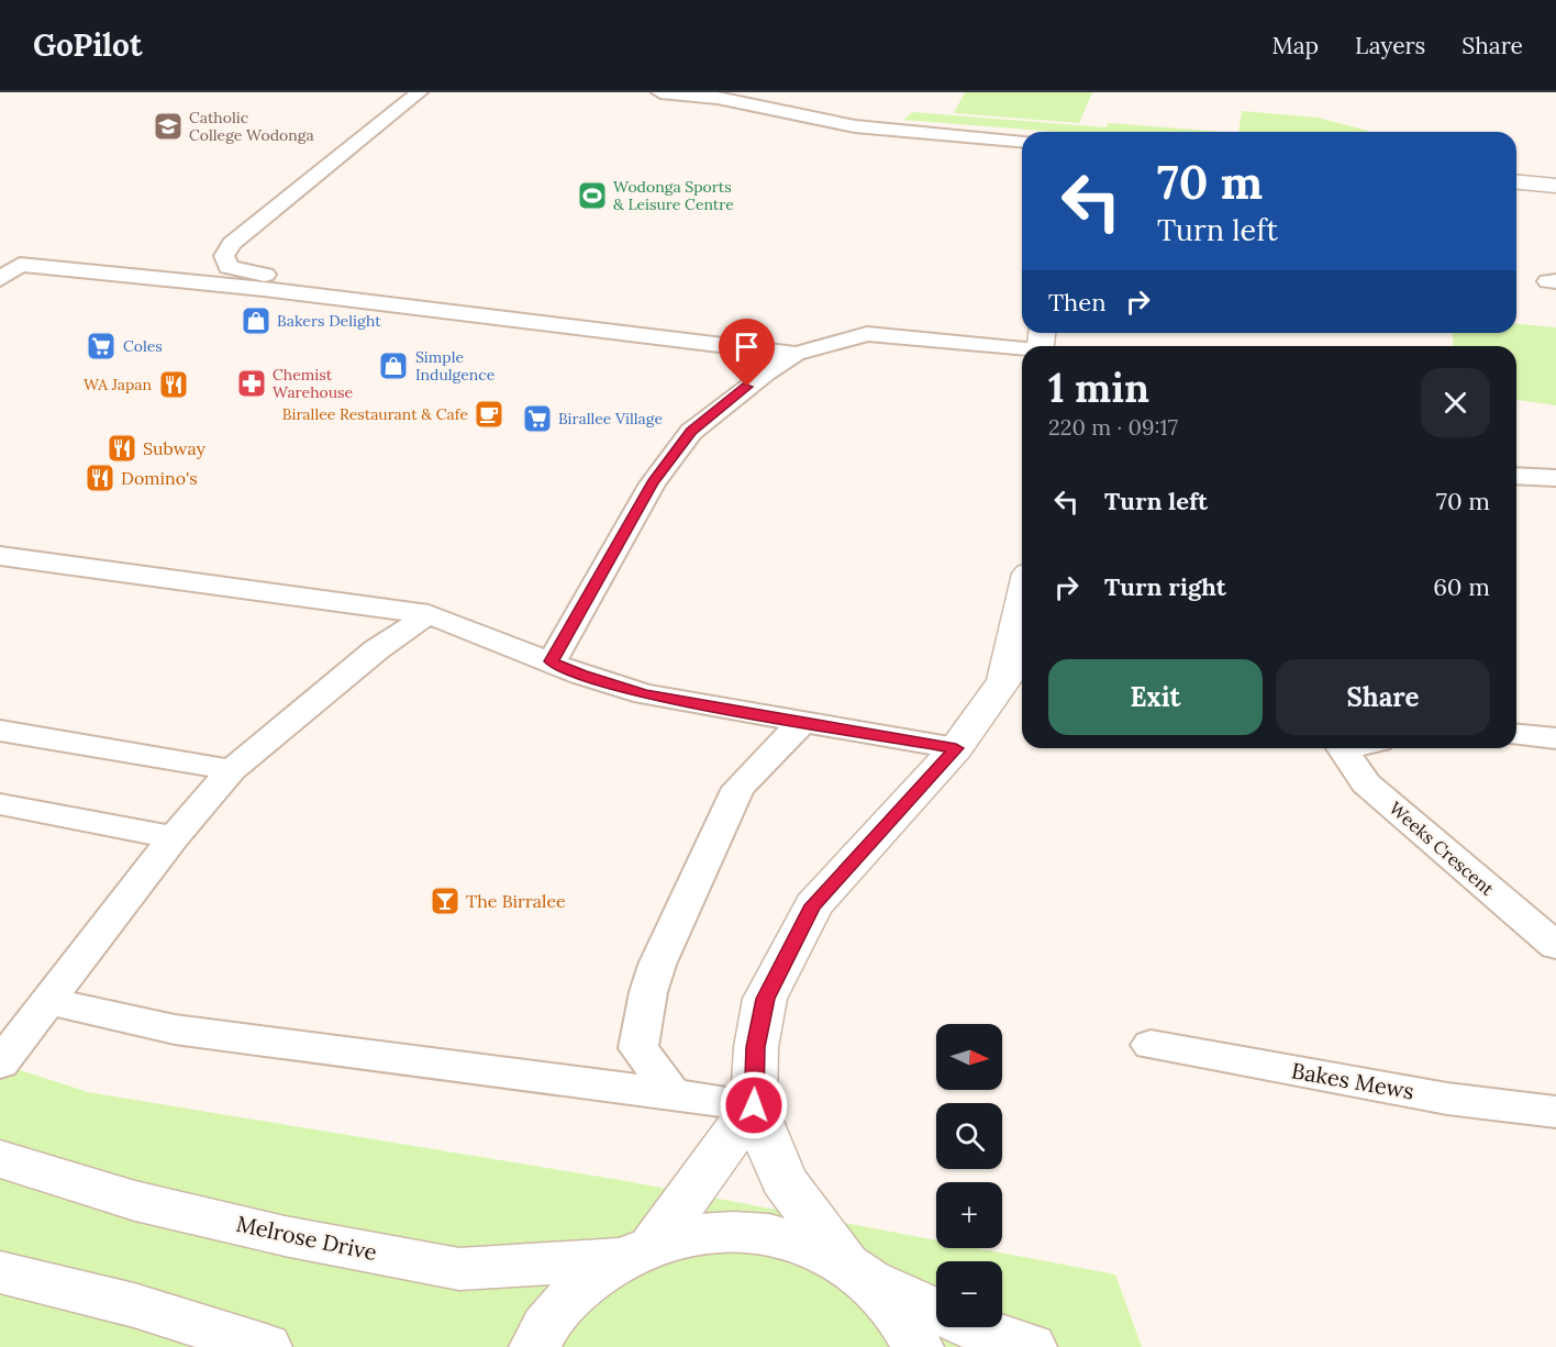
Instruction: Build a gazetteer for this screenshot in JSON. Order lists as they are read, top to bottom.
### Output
{
  "streets": {
    "street": ["Melrose Drive"],
    "lane": ["Weeks Crescent", "Bakes Mews"]
  },
  "places": {
    "school or university": ["Catholic College Wodonga"],
    "sports": ["Wodonga Sports & Leisure Centre"],
    "shop": ["Bakers Delight", "Simple Indulgence"],
    "supermarket": ["Coles", "Birallee Village"],
    "pharmacy": ["Chemist Warehouse"],
    "restaurant": ["WA Japan", "Subway", "Domino's"],
    "cafe": ["Birallee Restaurant & Cafe"],
    "bar": ["The Birralee"]
  },
  "north": "right",
  "page": {
    "header": "GoPilot",
    "nav": ["Map", "Layers", "Share"],
    "turn": ["70 m", "Turn left"],
    "then": "Then",
    "heading": ["1 min", "220 m · 09:17"],
    "list": [
      {
        "name": "Turn left",
        "value": "70 m"
      },
      {
        "name": "Turn right",
        "value": "60 m"
      }
    ],
    "buttons": ["Exit", "Share"],
    "map_buttons": ["+", "−"]
  }
}
